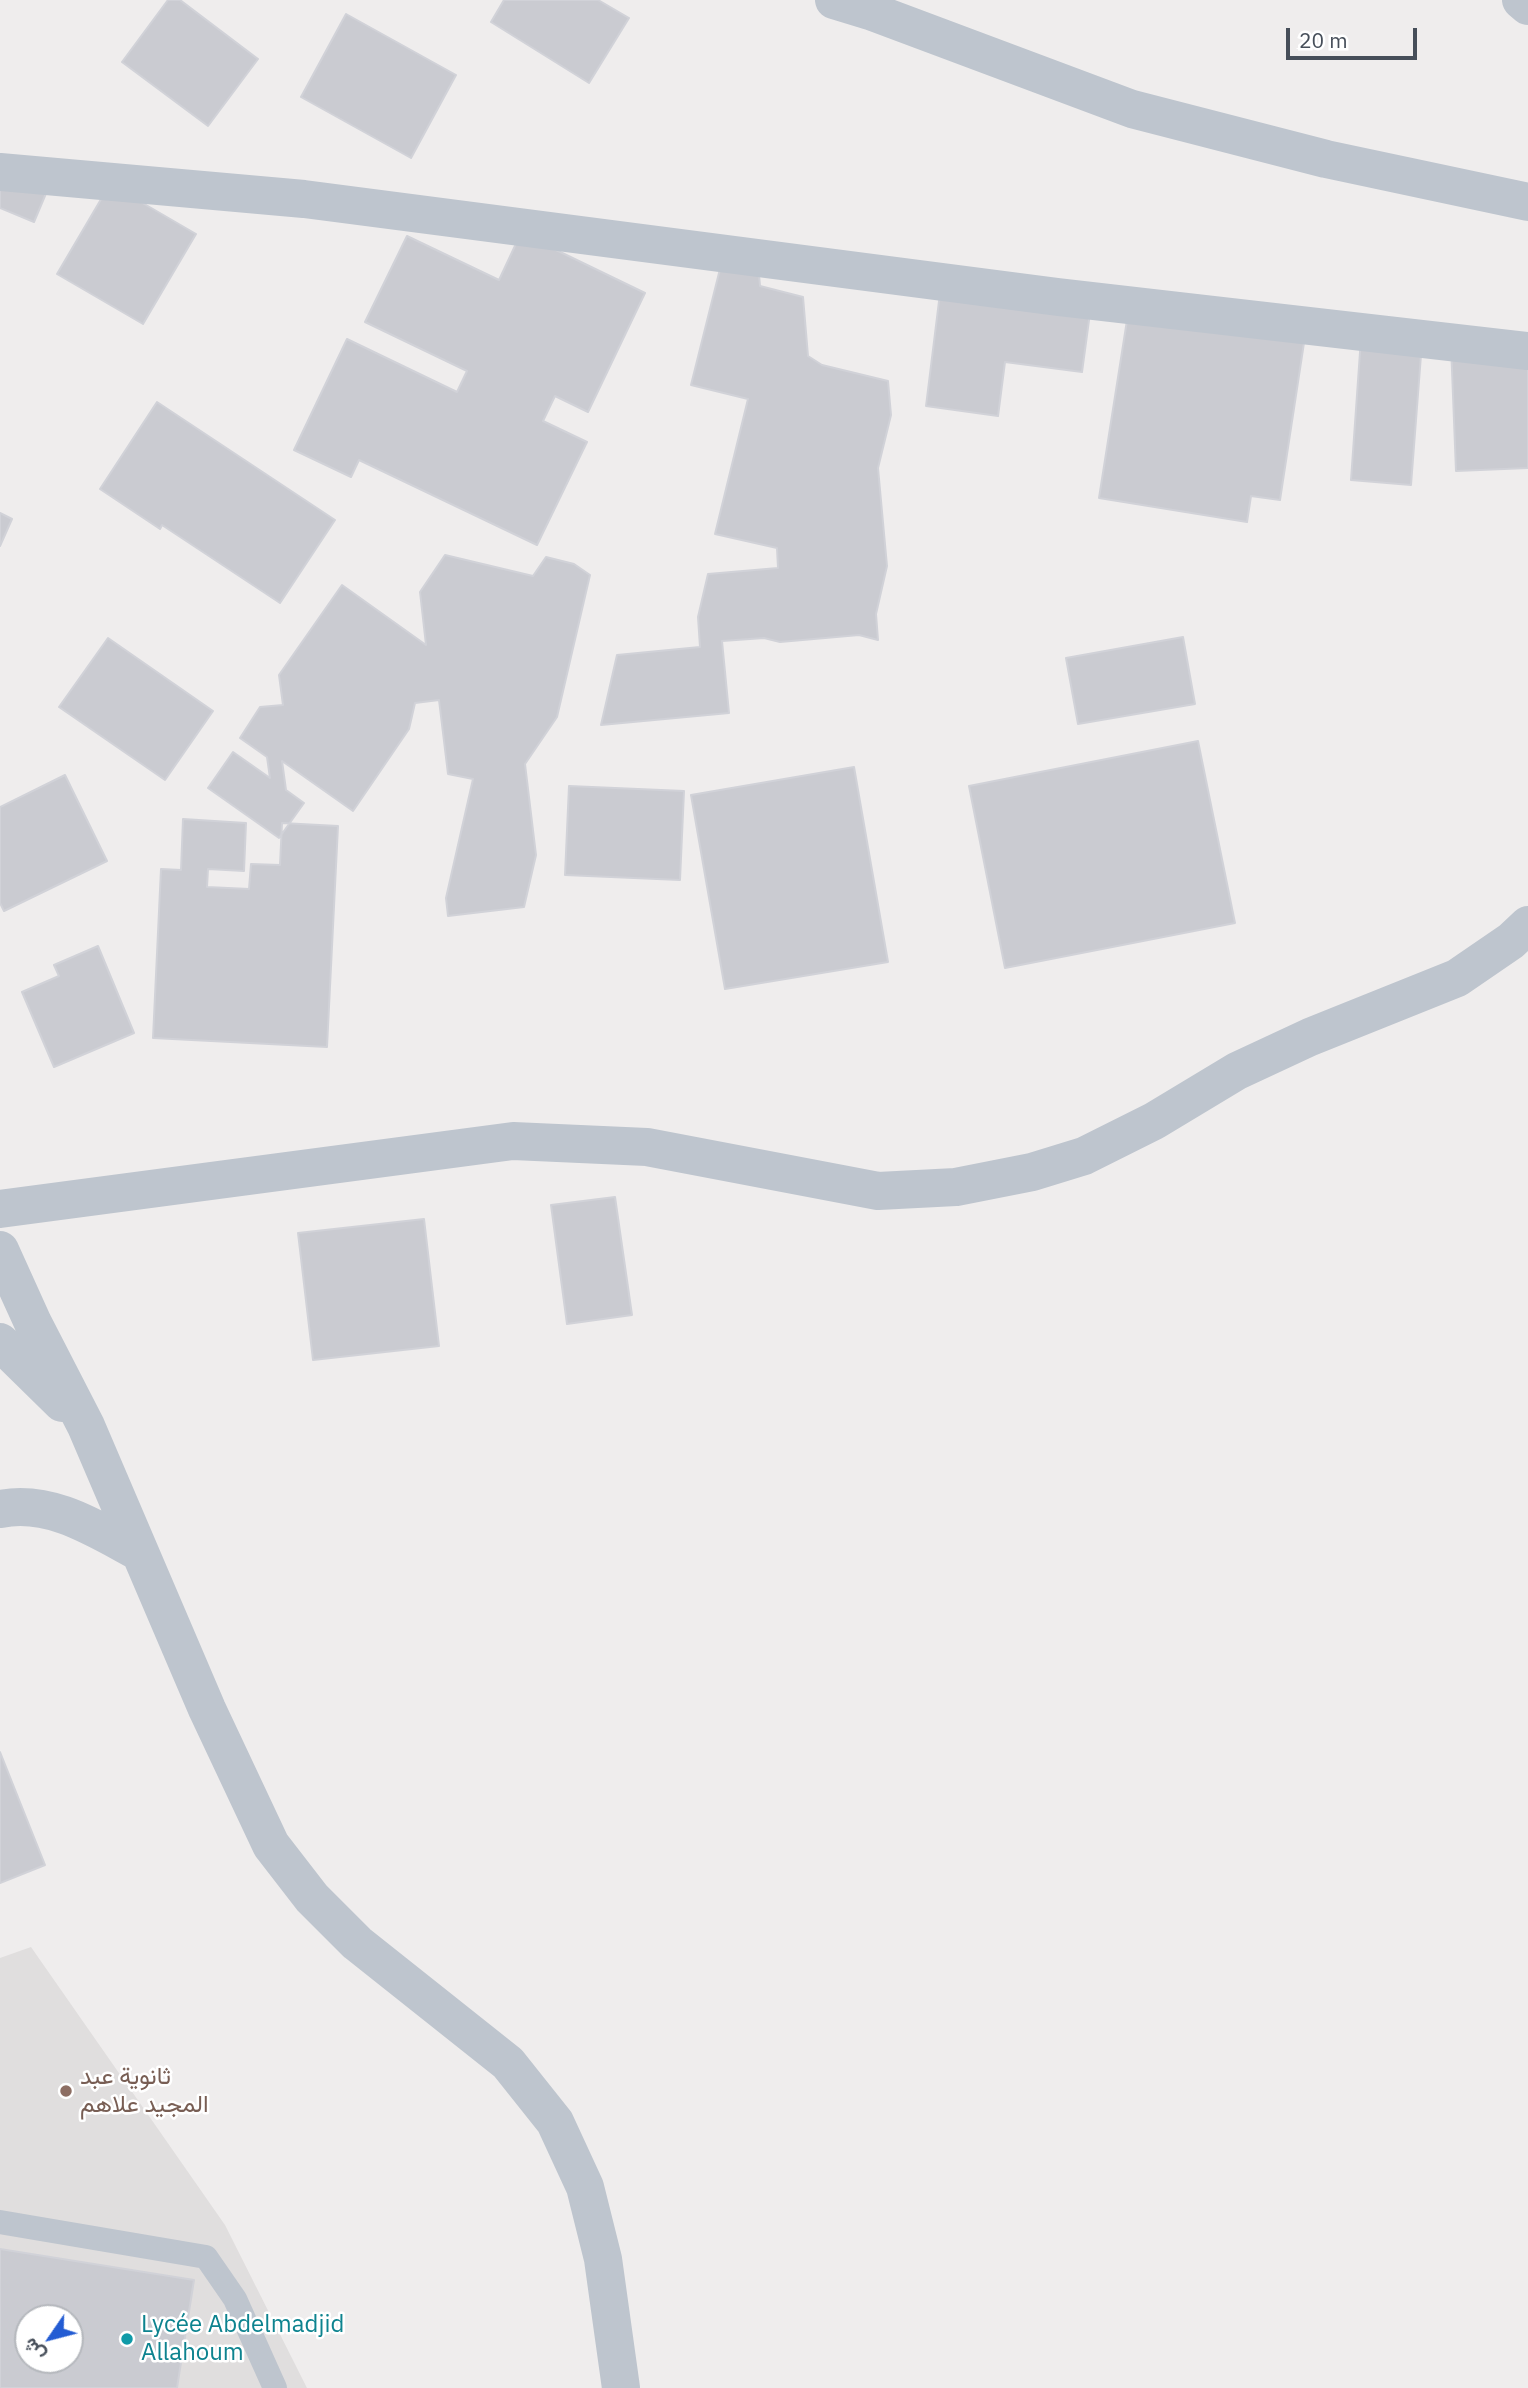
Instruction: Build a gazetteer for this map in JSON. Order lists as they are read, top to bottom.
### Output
{
  "places": ["ثانوية عبد المجيد علاهم", "Lycée Abdelmadjid Allahoum"],
  "scale_bar": "20 m",
  "north": "bottom left"
}
